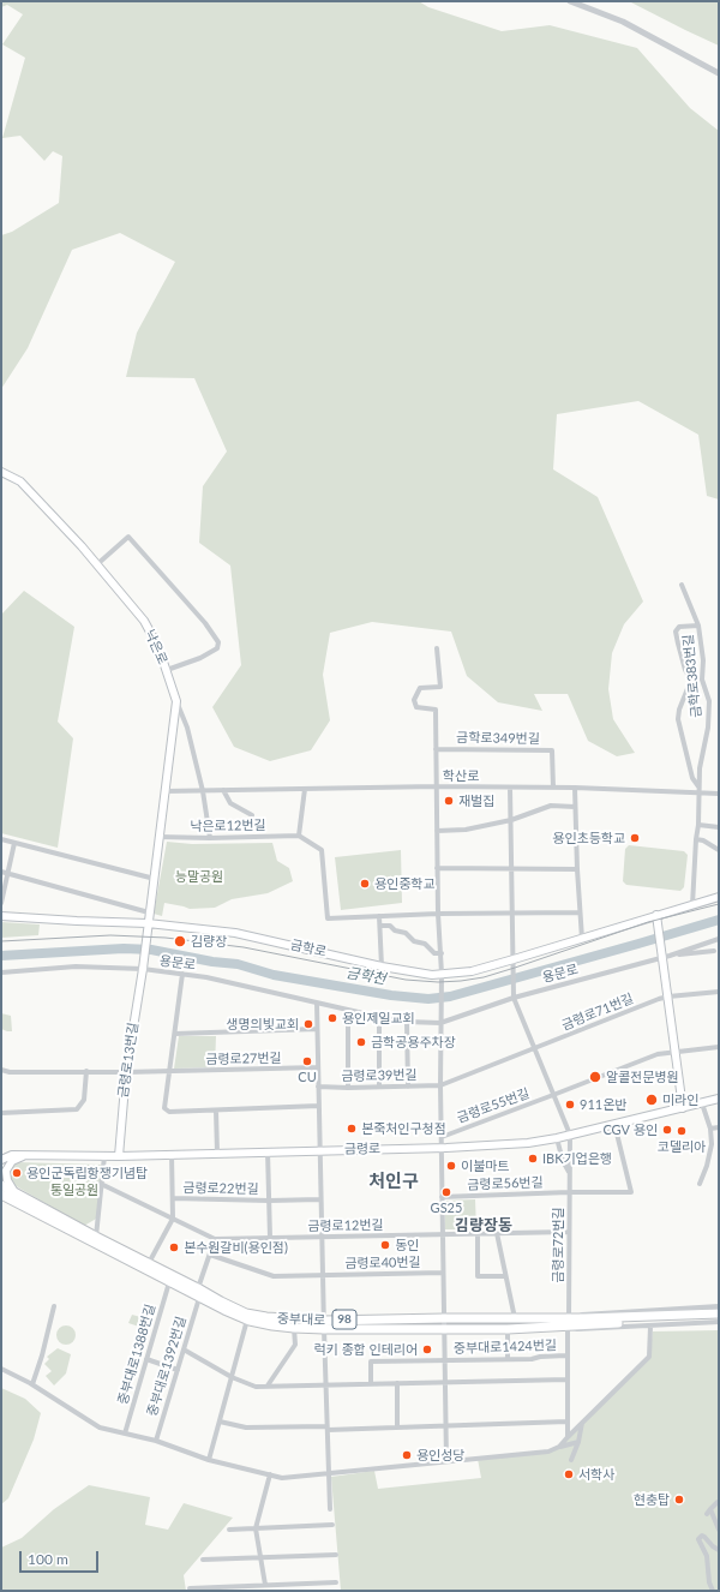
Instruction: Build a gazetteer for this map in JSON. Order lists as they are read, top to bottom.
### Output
{
  "streets": {
    "main road": [
      "낙은로",
      "금학로",
      "금령로13번길",
      "금령로",
      "중부대로",
      "98"
    ],
    "street": [
      "금학로383번길",
      "금학로349번길",
      "학산로",
      "낙은로12번길",
      "용문로",
      "금령로71번길",
      "금령로27번길",
      "금령로39번길",
      "금령로55번길",
      "금령로56번길",
      "금령로22번길",
      "금령로12번길",
      "금령로72번길",
      "금령로40번길",
      "중부대로1424번길",
      "중부대로1388번길",
      "중부대로1392번길"
    ]
  },
  "crossings": [
    ["낙은로", "학산로"],
    ["낙은로", "낙은로12번길"],
    ["낙은로", "금학로"],
    ["낙은로", "금령로13번길"],
    ["금학로383번길", "학산로"],
    ["금학로383번길", "금학로"],
    ["금학로349번길", "학산로"],
    ["금학로", "금령로13번길"],
    ["금학로", "금령로55번길"],
    ["용문로", "금령로13번길"],
    ["용문로", "금령로55번길"],
    ["금령로71번길", "금령로39번길"],
    ["금령로71번길", "금령로55번길"],
    ["금령로27번길", "금령로13번길"],
    ["금령로13번길", "금령로"],
    ["금령로39번길", "금령로55번길"],
    ["금령로55번길", "금령로"],
    ["금령로", "금령로56번길"],
    ["금령로", "금령로22번길"],
    ["금령로", "금령로72번길"],
    ["금령로56번길", "금령로72번길"],
    ["금령로22번길", "금령로12번길"],
    ["금령로12번길", "금령로72번길"],
    ["금령로72번길", "중부대로"],
    ["금령로72번길", "중부대로1424번길"],
    ["중부대로", "중부대로1424번길"],
    ["중부대로", "중부대로1388번길"],
    ["중부대로", "중부대로1392번길"]
  ],
  "districts": ["처인구", "김량장동"],
  "water": ["금학천"],
  "parks": ["능말공원", "통일공원"],
  "places": [
    "재벌집",
    "용인초등학교",
    "용인중학교",
    "김량장",
    "용인제일교회",
    "생명의빛교회",
    "금학공용주차장",
    "CU",
    "알콜전문병원",
    "미라인",
    "911온반",
    "본죽처인구청점",
    "CGV 용인",
    "코델리아",
    "IBK기업은행",
    "이불마트",
    "용인군독립항쟁기념탑",
    "GS25",
    "동인",
    "본수원갈비(용인점)",
    "럭키 종합 인테리어",
    "용인성당",
    "서학사",
    "현충탑"
  ],
  "scale_bar": "100 m"
}
